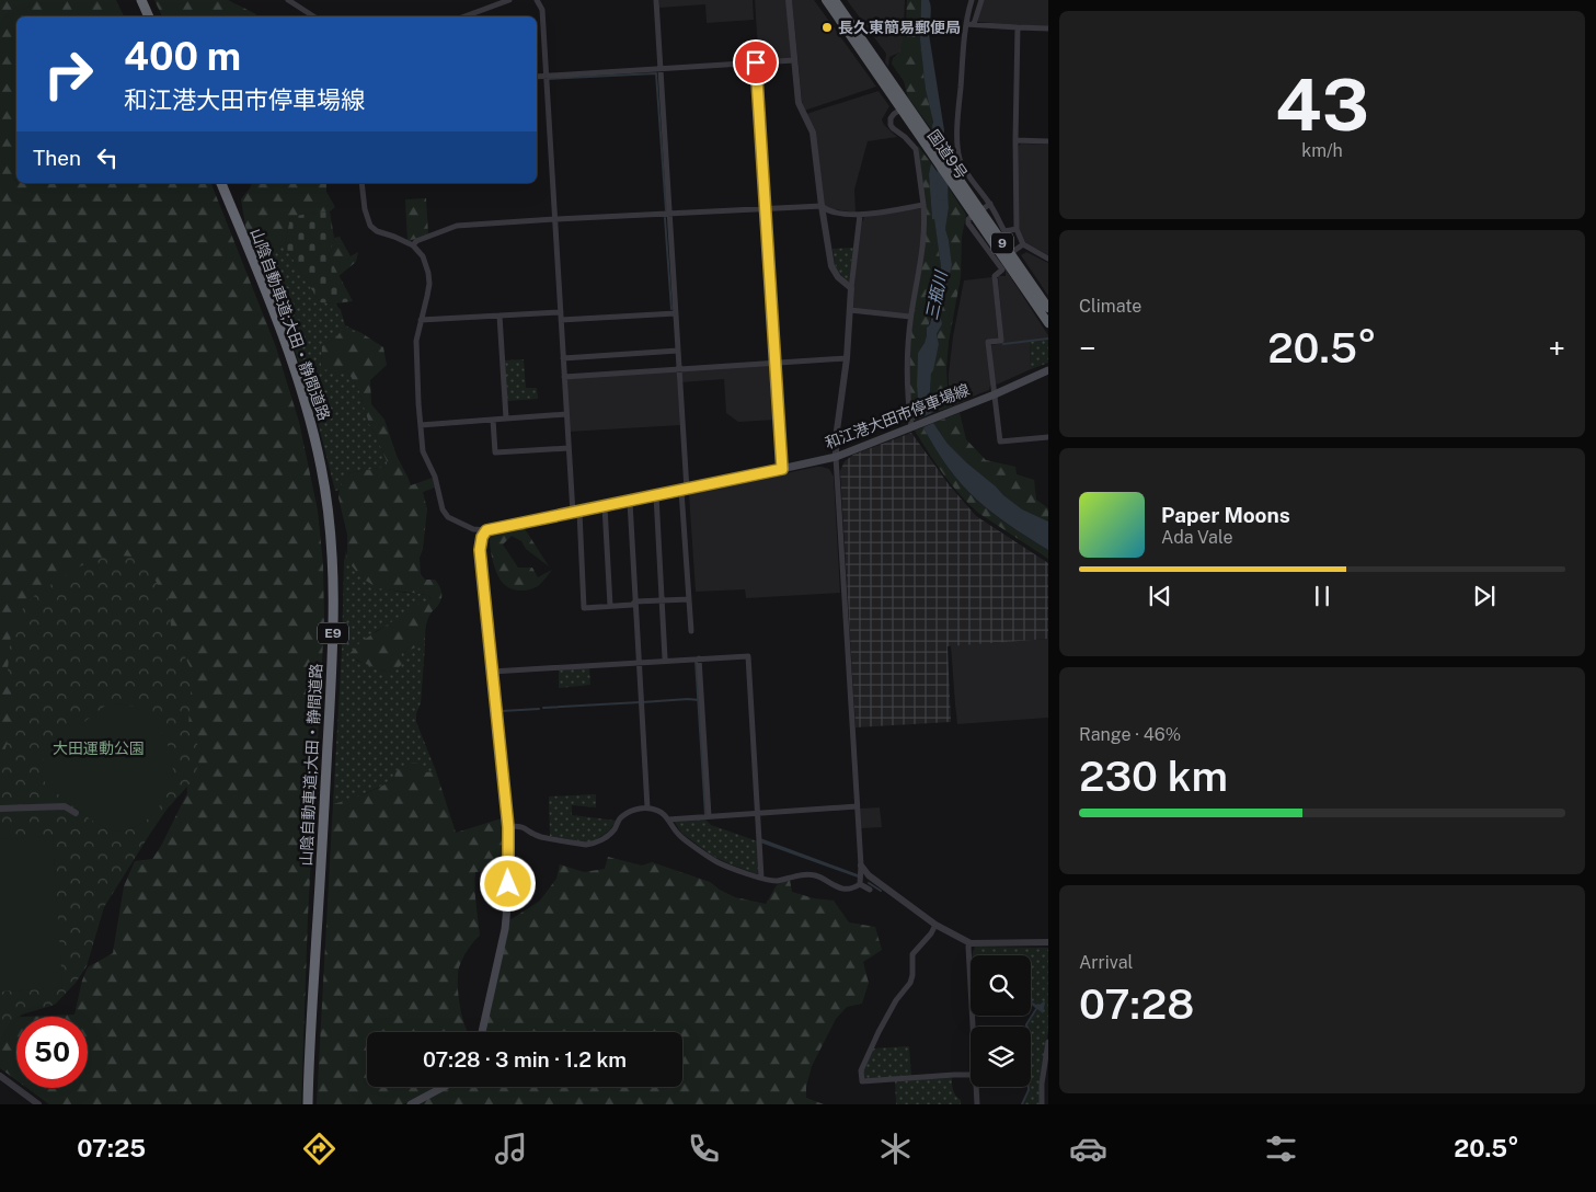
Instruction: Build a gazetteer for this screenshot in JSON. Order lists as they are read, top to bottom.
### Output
{
  "streets": {
    "highway": [
      "国道9号",
      "9",
      "山陰自動車道;大田・静間道路",
      "E9"
    ],
    "main road": ["和江港大田市停車場線"]
  },
  "water": ["三瓶川"],
  "parks": ["大田運動公園"],
  "places": ["長久東簡易郵便局"],
  "page": {
    "tile": [
      ["43", "km/h"],
      "Climate",
      ["Range · 46%", "230 km"],
      ["Arrival", "07:28"]
    ],
    "turn": ["400 m", "和江港大田市停車場線"],
    "then": "Then",
    "heat": ["−", "20.5°", "+"],
    "song": ["Paper Moons", "Ada Vale"],
    "limit": "50",
    "trip": "07:28 · 3 min · 1.2 km",
    "tabs": ["07:25", "20.5°"]
  }
}
